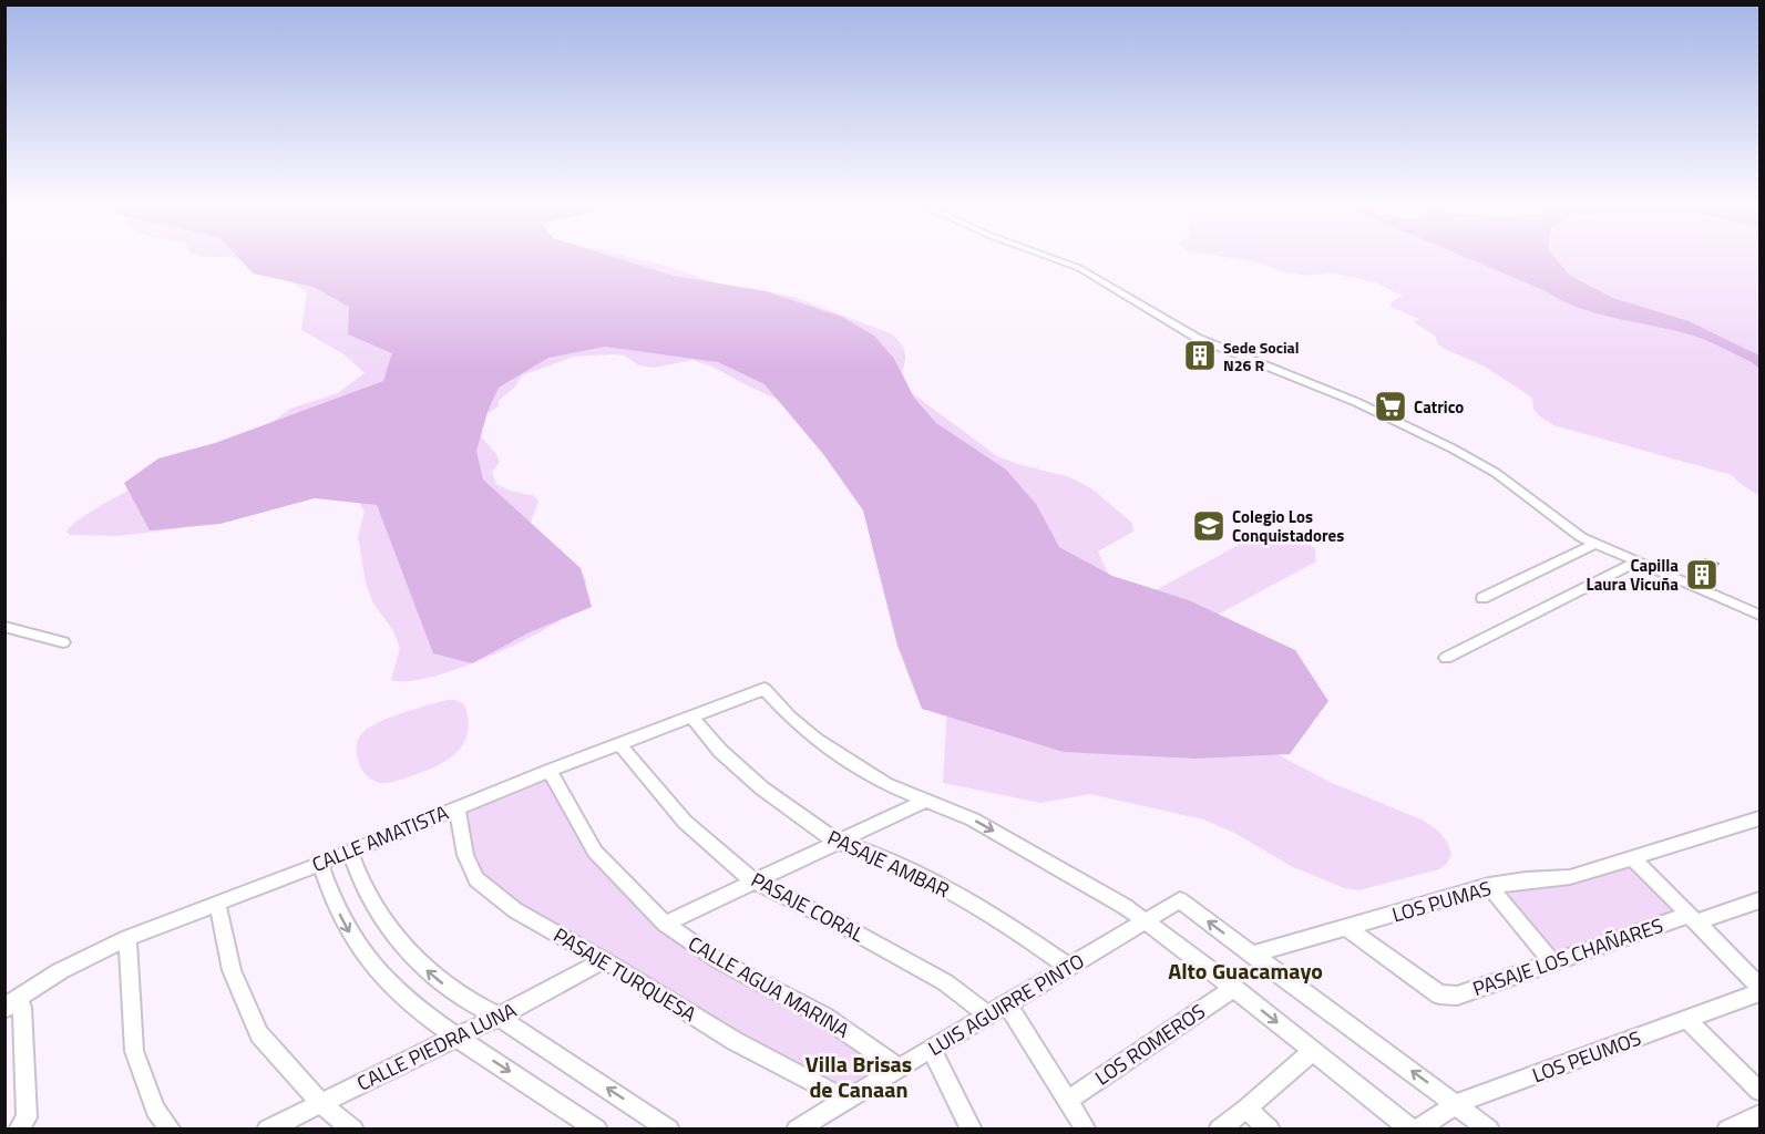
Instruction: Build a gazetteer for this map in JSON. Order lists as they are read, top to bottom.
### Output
{
  "streets": {
    "street": [
      "CALLE AMATISTA",
      "PASAJE AMBAR",
      "LOS PUMAS",
      "PASAJE CORAL",
      "PASAJE LOS CHAÑARES",
      "PASAJE TURQUESA",
      "CALLE AGUA MARINA",
      "LUIS AGUIRRE PINTO",
      "LOS ROMEROS",
      "CALLE PIEDRA LUNA",
      "LOS PEUMOS"
    ]
  },
  "crossings": [
    ["CALLE AMATISTA", "PASAJE AMBAR"],
    ["CALLE AMATISTA", "PASAJE CORAL"],
    ["CALLE AMATISTA", "PASAJE TURQUESA"],
    ["CALLE AMATISTA", "CALLE AGUA MARINA"],
    ["PASAJE AMBAR", "LUIS AGUIRRE PINTO"],
    ["LOS PUMAS", "PASAJE LOS CHAÑARES"],
    ["LOS PUMAS", "LUIS AGUIRRE PINTO"],
    ["PASAJE CORAL", "LUIS AGUIRRE PINTO"],
    ["PASAJE TURQUESA", "LUIS AGUIRRE PINTO"],
    ["PASAJE TURQUESA", "CALLE PIEDRA LUNA"],
    ["CALLE AGUA MARINA", "LUIS AGUIRRE PINTO"]
  ],
  "districts": ["Alto Guacamayo", "Villa Brisas de Canaan"],
  "places": {
    "building": ["Sede Social N26 R", "Capilla Laura Vicuña"],
    "supermarket": ["Catrico"],
    "school or university": ["Colegio Los Conquistadores"]
  }
}
